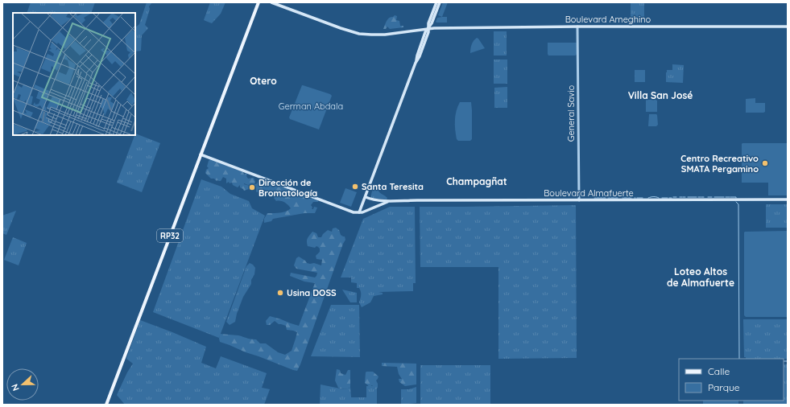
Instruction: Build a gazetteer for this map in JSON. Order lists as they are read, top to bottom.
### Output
{
  "streets": {
    "main road": ["Boulevard Ameghino", "Boulevard Almafuerte", "RP32"],
    "street": ["General Savio"]
  },
  "crossings": [
    ["Boulevard Ameghino", "General Savio"],
    ["General Savio", "Boulevard Almafuerte"]
  ],
  "districts": [
    "Otero",
    "Villa San José",
    "Champagñat",
    "Loteo Altos de Almafuerte"
  ],
  "parks": ["German Abdala"],
  "places": [
    "Centro Recreativo SMATA Pergamino",
    "Santa Teresita",
    "Dirección de Bromatología",
    "Usina DOSS"
  ],
  "legend": ["Calle", "Parque"],
  "north": "left"
}
